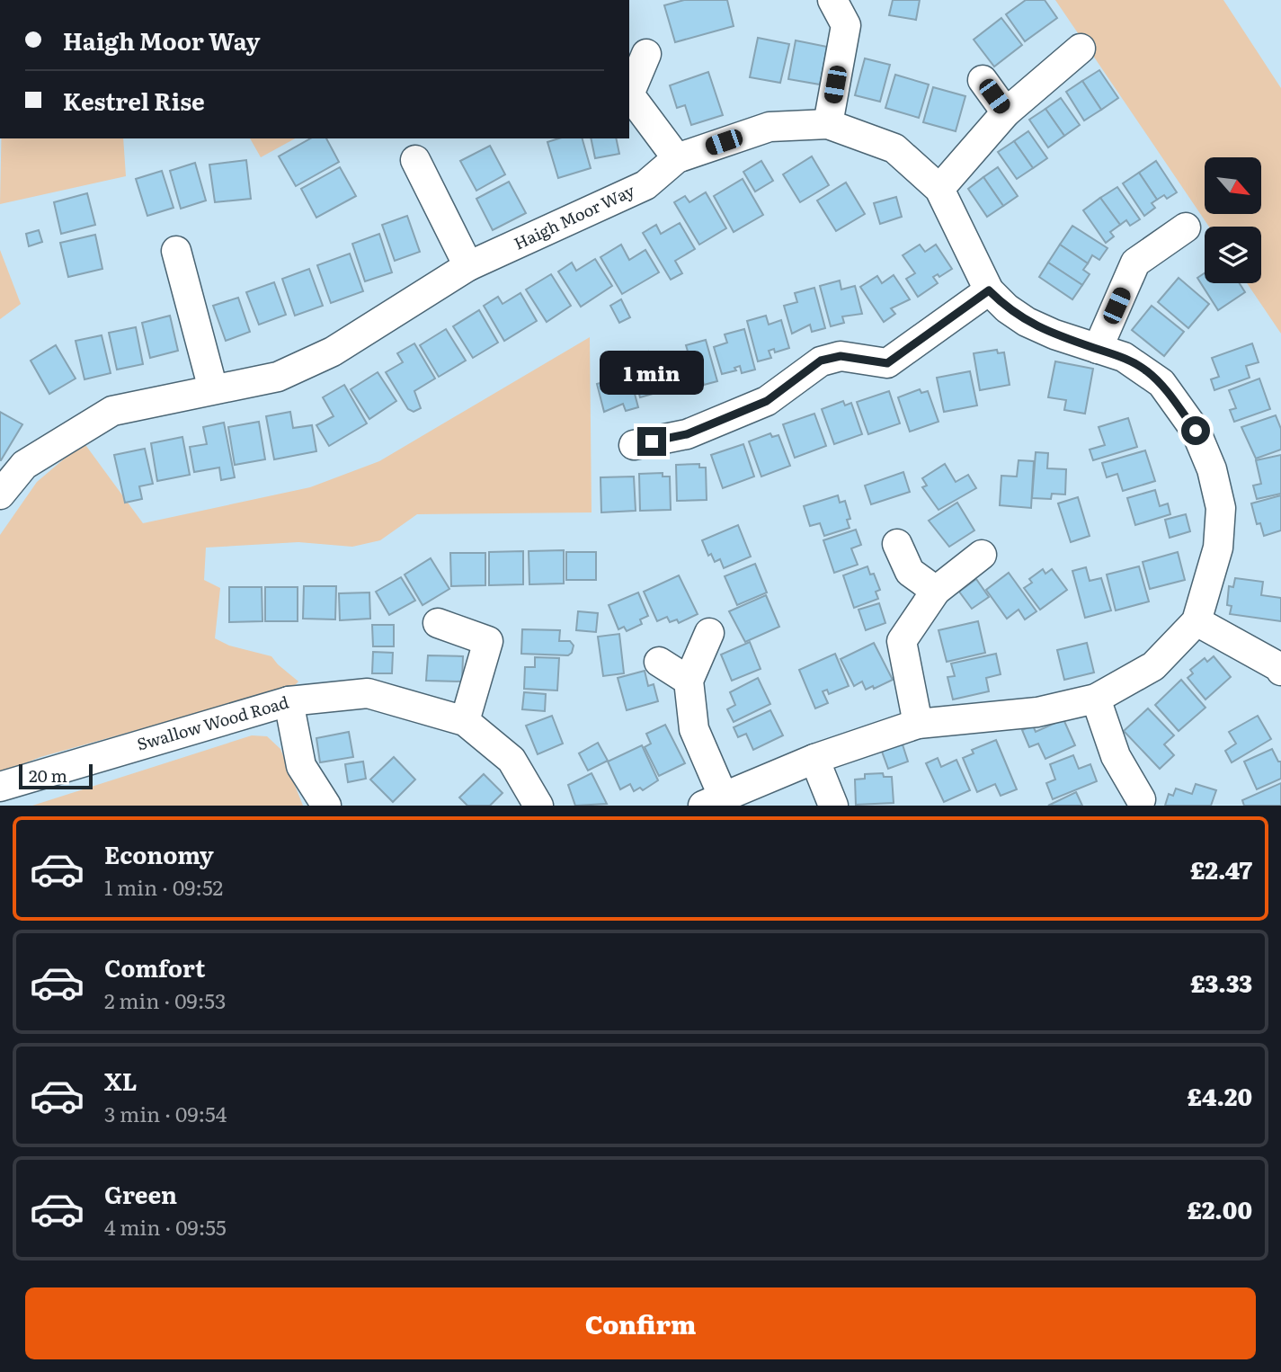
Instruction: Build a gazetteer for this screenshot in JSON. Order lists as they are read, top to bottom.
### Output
{
  "streets": {
    "street": ["Haigh Moor Way", "Swallow Wood Road"]
  },
  "scale_bar": "20 m",
  "north": "bottom right",
  "page": {
    "banner": ["Haigh Moor Way", "Kestrel Rise"],
    "bubble": "1 min",
    "scale": "20 m",
    "list": [
      {
        "name": "Economy",
        "note": "1 min · 09:52",
        "value": "£2.47"
      },
      {
        "name": "Comfort",
        "note": "2 min · 09:53",
        "value": "£3.33"
      },
      {
        "name": "XL",
        "note": "3 min · 09:54",
        "value": "£4.20"
      },
      {
        "name": "Green",
        "note": "4 min · 09:55",
        "value": "£2.00"
      }
    ],
    "buttons": "Confirm"
  }
}
